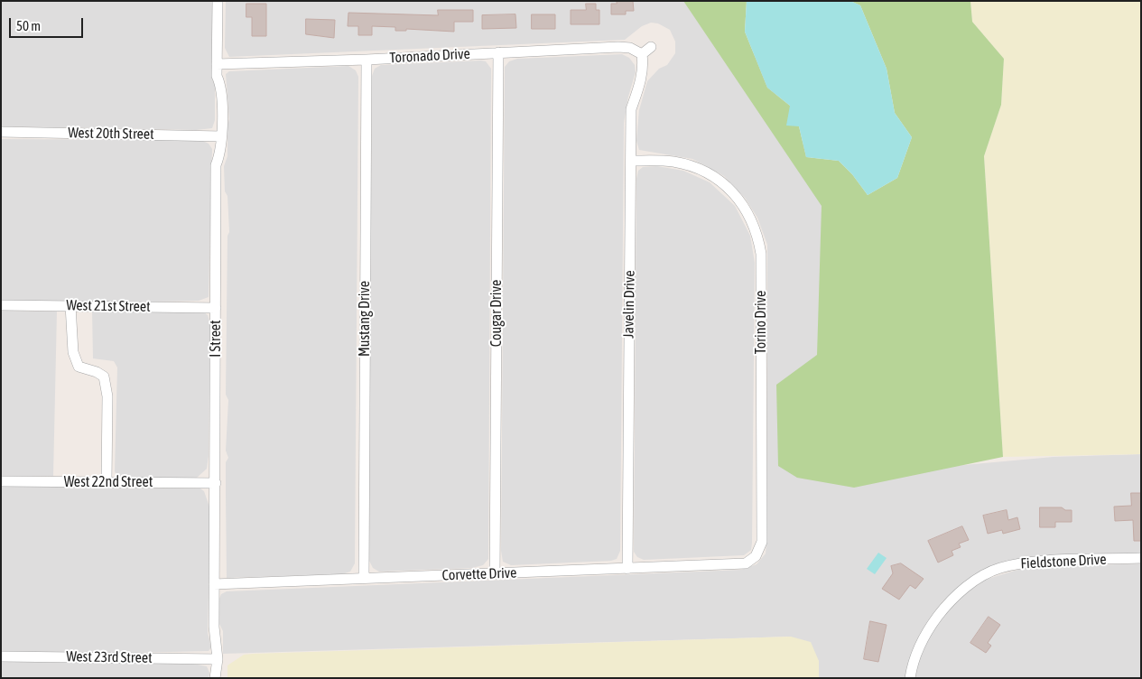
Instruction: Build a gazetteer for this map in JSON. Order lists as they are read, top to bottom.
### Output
{
  "streets": {
    "street": [
      "Toronado Drive",
      "West 20th Street",
      "Javelin Drive",
      "West 21st Street",
      "Cougar Drive",
      "Mustang Drive",
      "Torino Drive",
      "I Street",
      "West 22nd Street",
      "Fieldstone Drive",
      "Corvette Drive",
      "West 23rd Street"
    ]
  },
  "crossings": [
    ["Toronado Drive", "Javelin Drive"],
    ["Toronado Drive", "Cougar Drive"],
    ["Toronado Drive", "Mustang Drive"],
    ["Toronado Drive", "I Street"],
    ["West 20th Street", "I Street"],
    ["Javelin Drive", "Torino Drive"],
    ["Javelin Drive", "Corvette Drive"],
    ["West 21st Street", "I Street"],
    ["Cougar Drive", "Corvette Drive"],
    ["Mustang Drive", "Corvette Drive"],
    ["Torino Drive", "Corvette Drive"],
    ["I Street", "West 22nd Street"],
    ["I Street", "Corvette Drive"],
    ["I Street", "West 23rd Street"]
  ],
  "scale_bar": "50 m"
}
